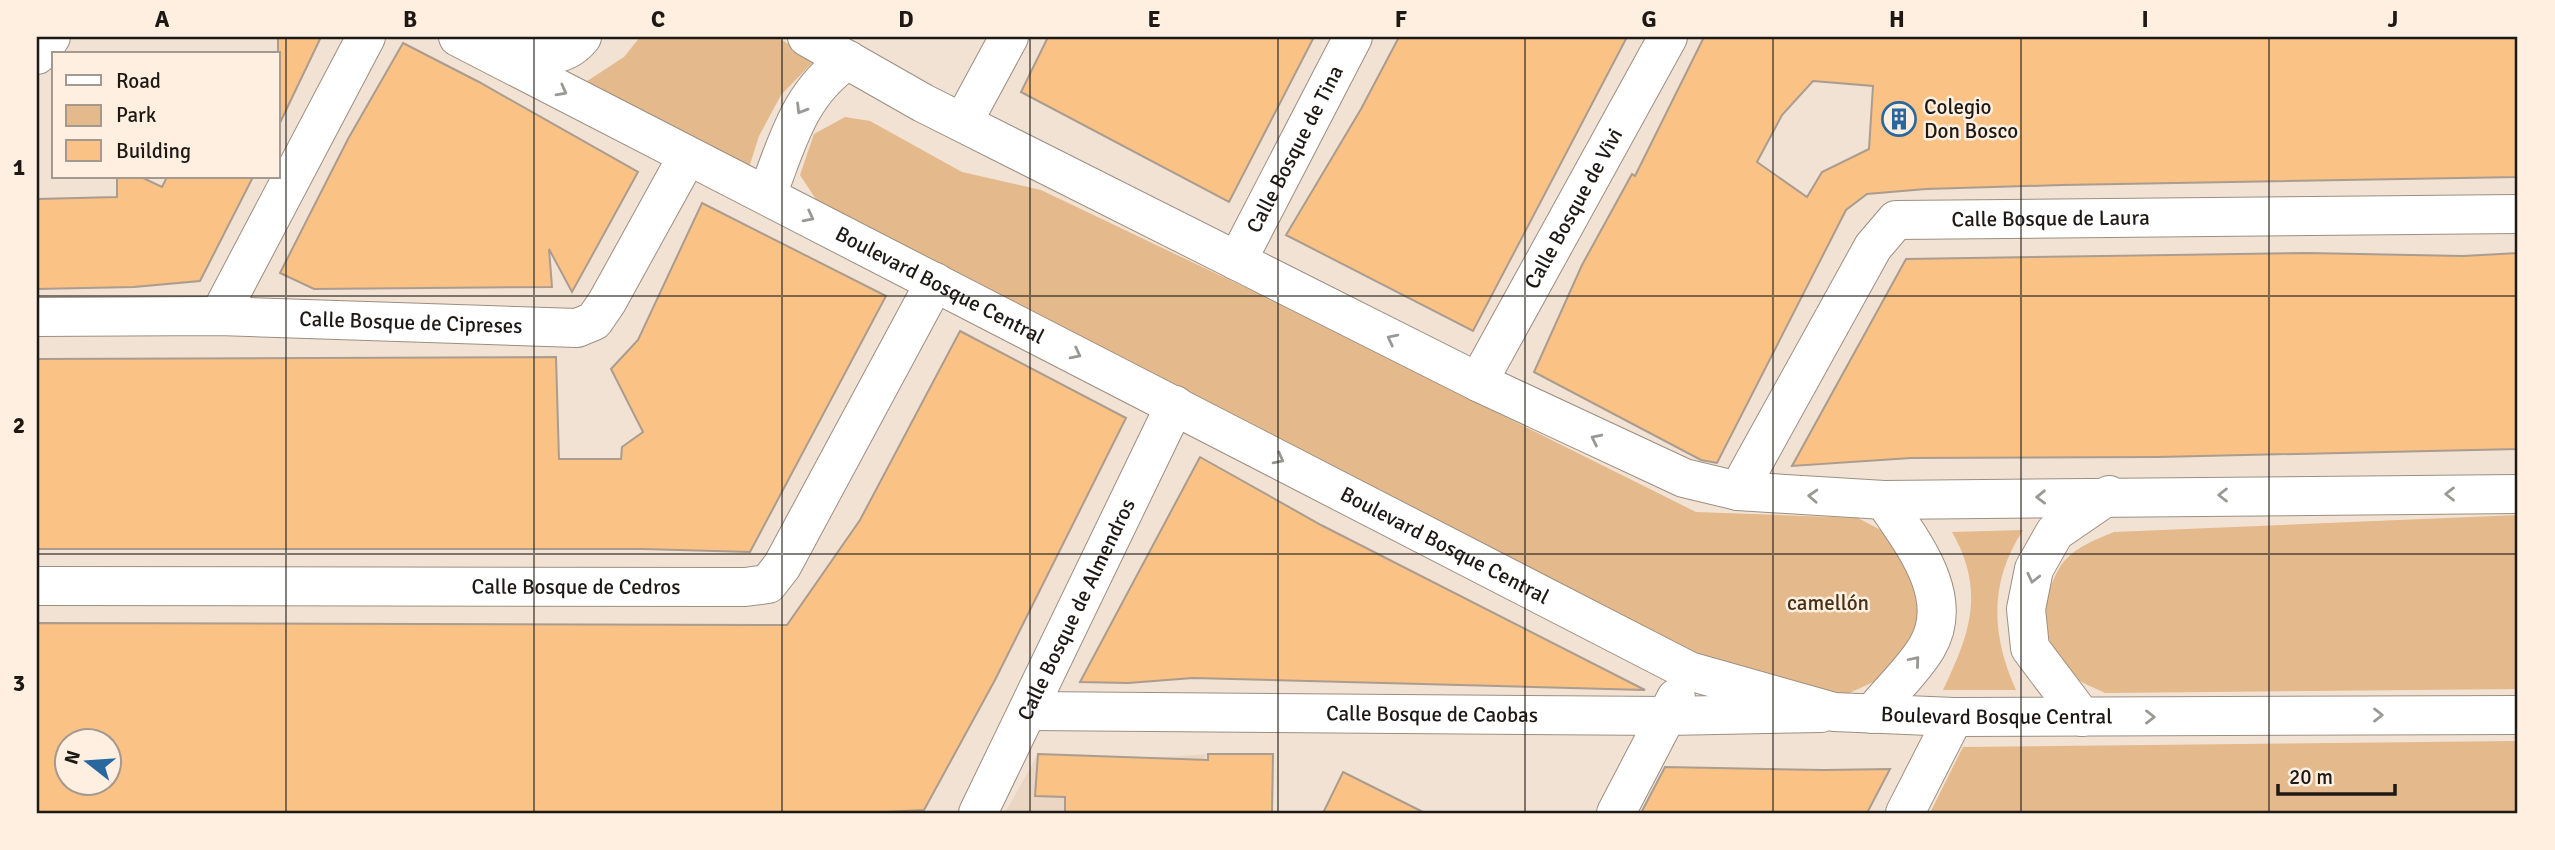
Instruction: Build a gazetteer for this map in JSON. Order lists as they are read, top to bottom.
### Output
{
  "streets": {
    "street": [
      "Calle Bosque de Tina",
      "Calle Bosque de Vivi",
      "Calle Bosque de Laura",
      "Boulevard Bosque Central",
      "Calle Bosque de Cipreses",
      "Calle Bosque de Cedros",
      "Calle Bosque de Almendros",
      "Calle Bosque de Caobas"
    ]
  },
  "crossings": [
    ["Boulevard Bosque Central", "Calle Bosque de Cipreses"],
    ["Boulevard Bosque Central", "Calle Bosque de Cedros"],
    ["Boulevard Bosque Central", "Calle Bosque de Almendros"],
    ["Boulevard Bosque Central", "Calle Bosque de Caobas"],
    ["Calle Bosque de Almendros", "Calle Bosque de Caobas"]
  ],
  "parks": ["camellón"],
  "places": {
    "building": ["Colegio Don Bosco"]
  },
  "legend": ["Road", "Park", "Building"],
  "scale_bar": "20 m",
  "north": "left",
  "grid": {
    "columns": [
      "A",
      "B",
      "C",
      "D",
      "E",
      "F",
      "G",
      "H",
      "I",
      "J"
    ],
    "rows": ["1", "2", "3"]
  }
}
